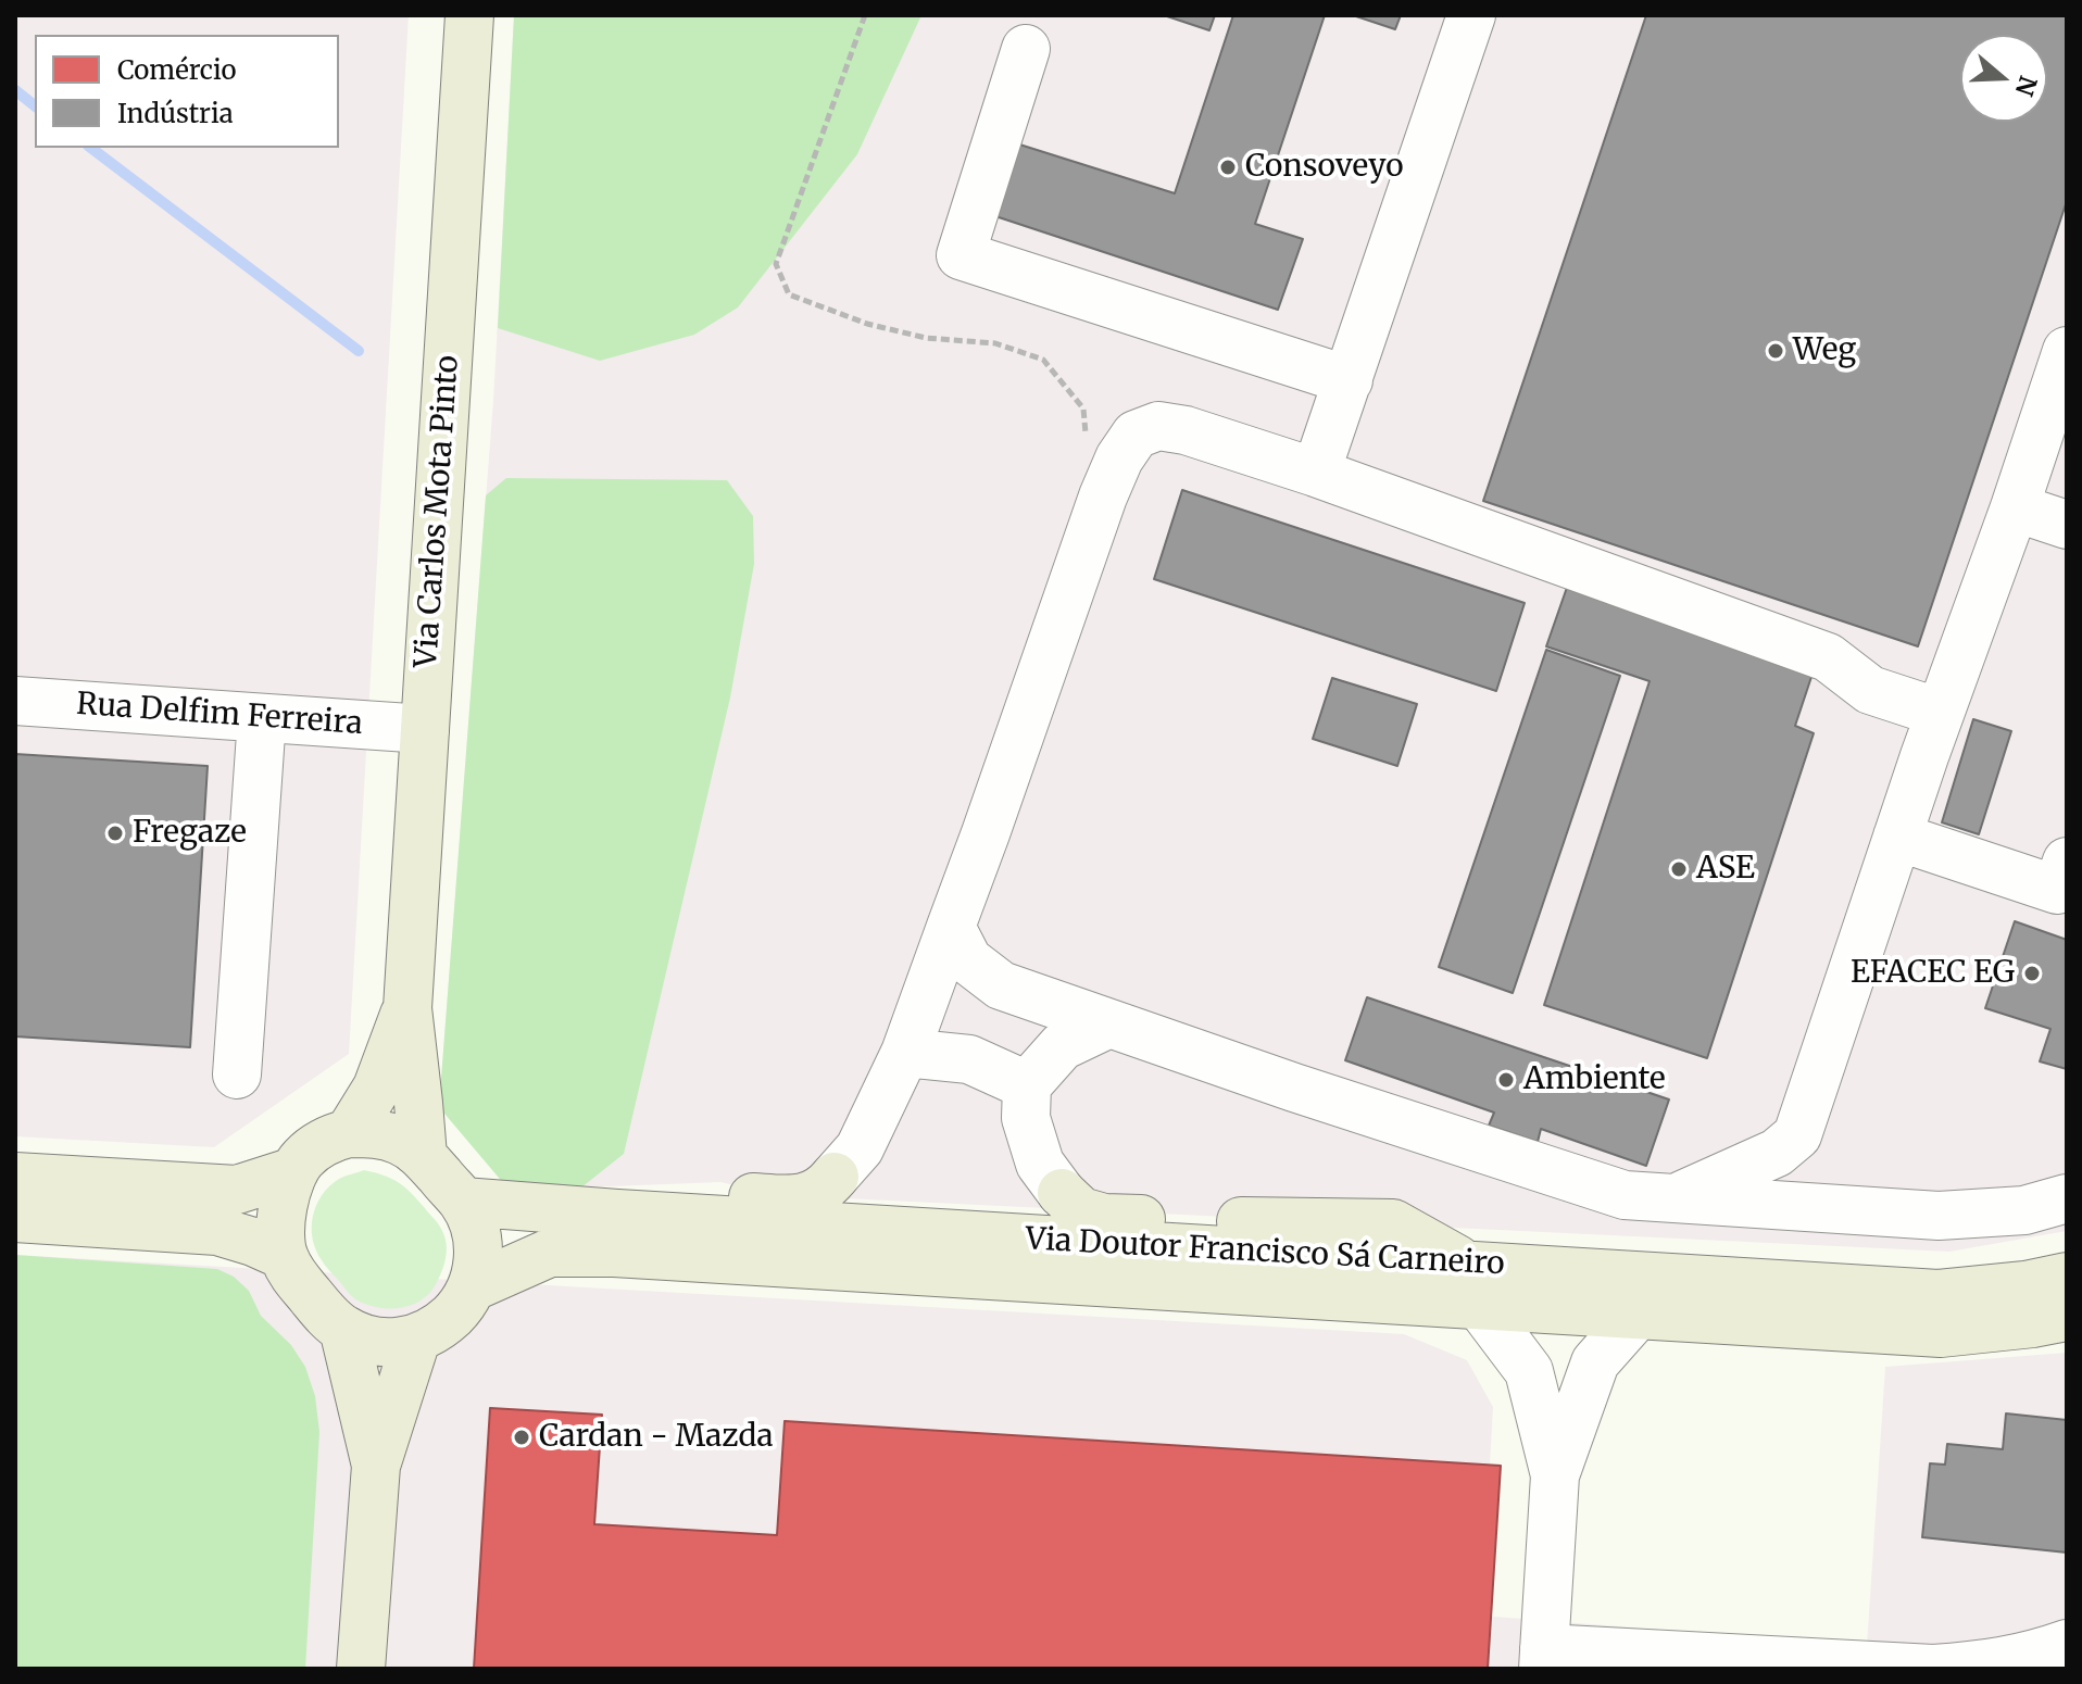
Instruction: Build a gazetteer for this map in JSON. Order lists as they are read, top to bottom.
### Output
{
  "streets": {
    "main road": ["Via Carlos Mota Pinto", "Via Doutor Francisco Sá Carneiro"],
    "street": ["Rua Delfim Ferreira"]
  },
  "crossings": [
    ["Via Carlos Mota Pinto", "Rua Delfim Ferreira"],
    ["Via Carlos Mota Pinto", "Via Doutor Francisco Sá Carneiro"]
  ],
  "places": [
    "Consoveyo",
    "Weg",
    "Fregaze",
    "ASE",
    "EFACEC EG",
    "Ambiente",
    "Cardan - Mazda"
  ],
  "legend": ["Comércio", "Indústria"],
  "north": "right"
}
